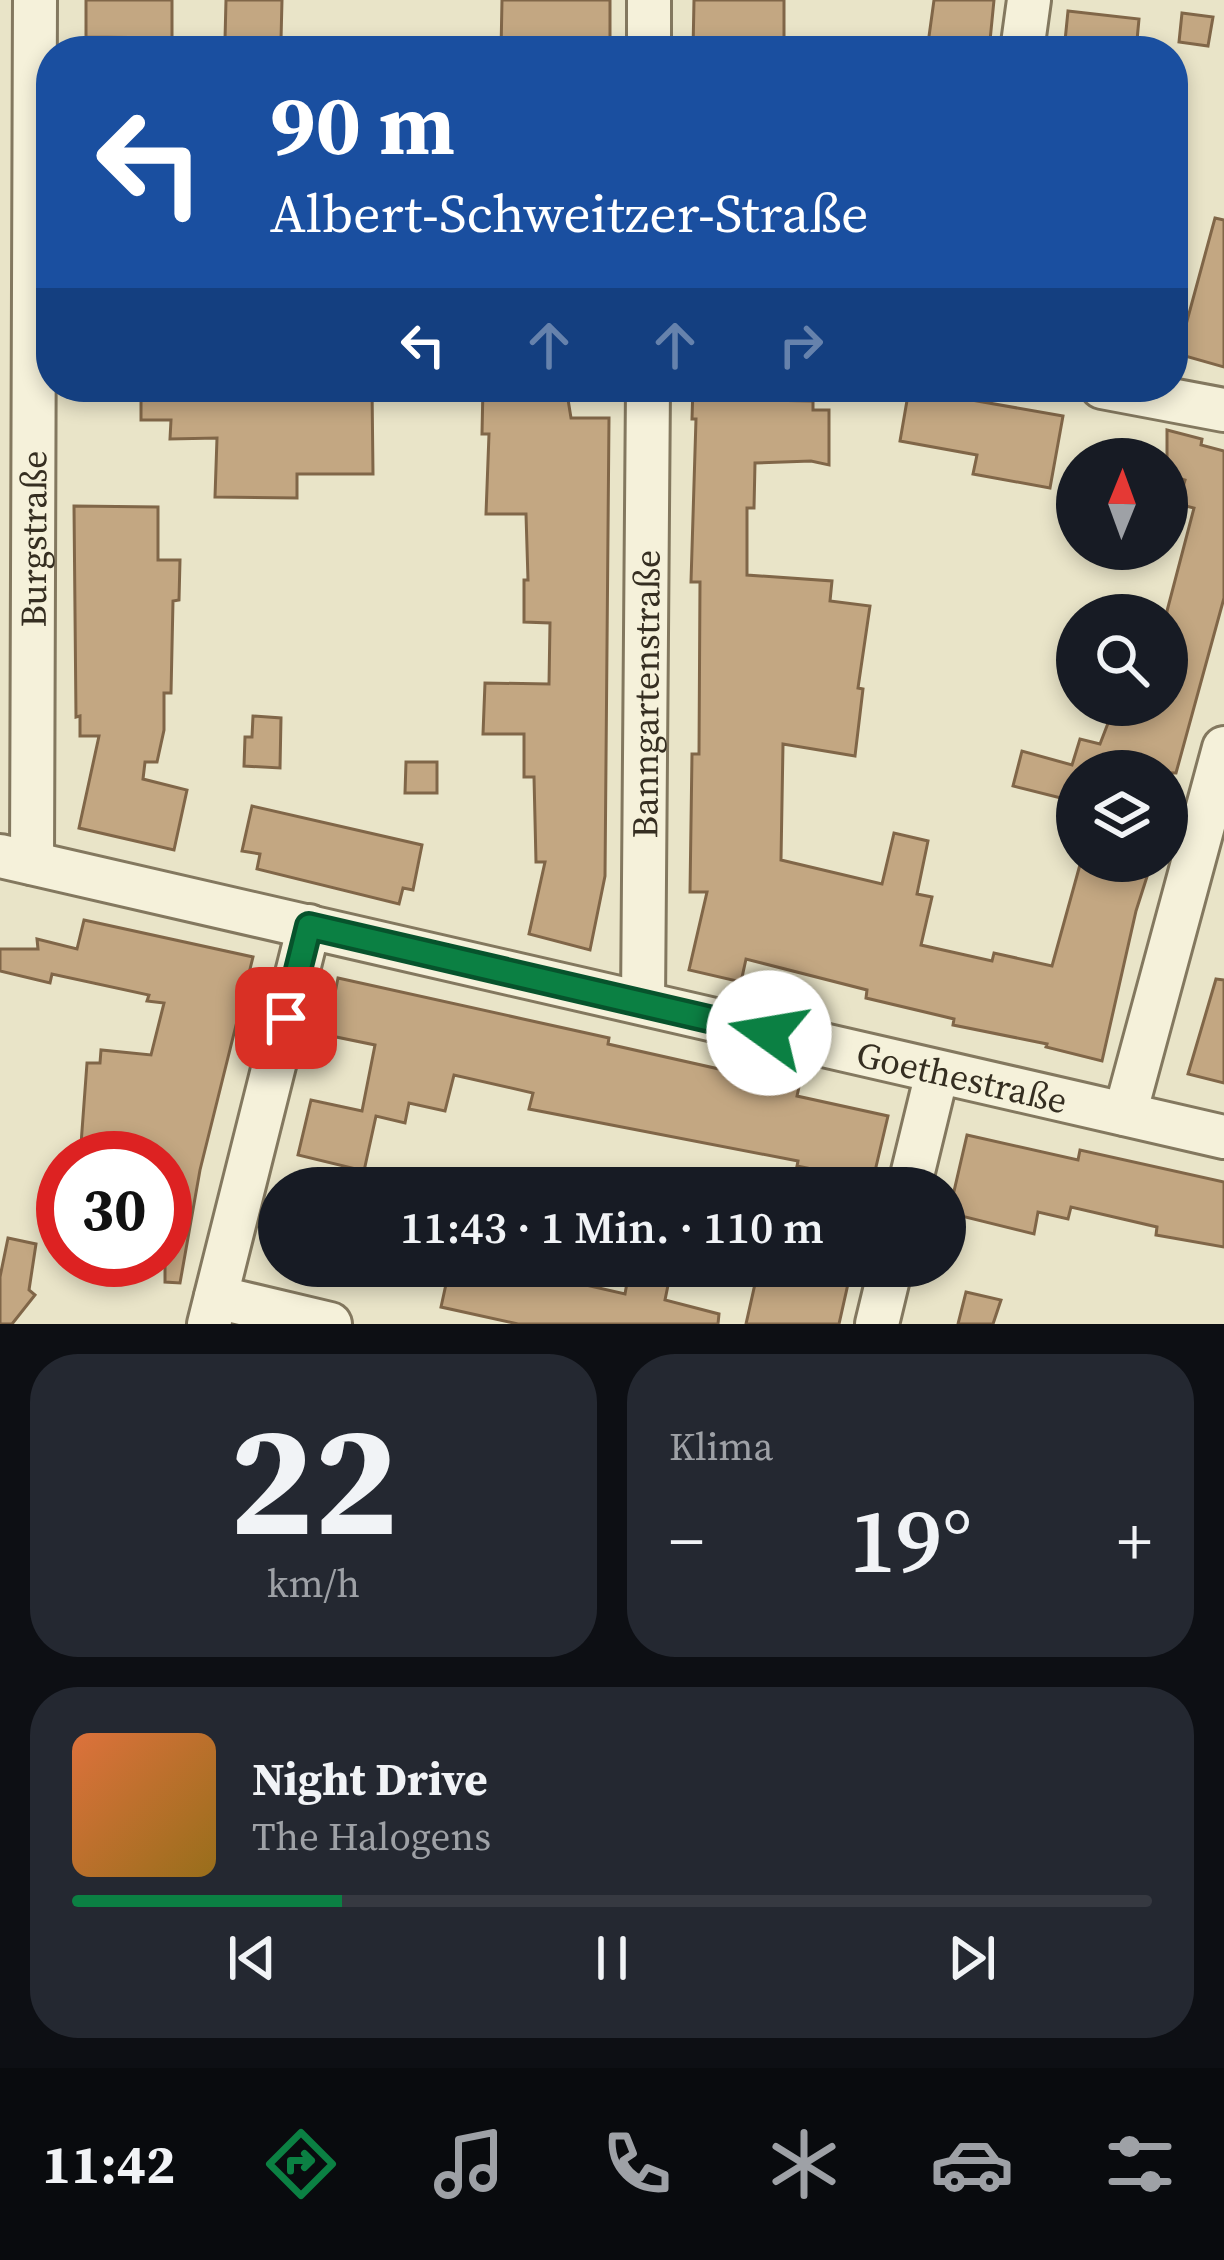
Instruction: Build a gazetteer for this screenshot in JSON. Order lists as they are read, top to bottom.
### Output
{
  "streets": {
    "street": ["Burgstraße", "Banngartenstraße", "Goethestraße"]
  },
  "crossings": [
    ["Burgstraße", "Goethestraße"],
    ["Banngartenstraße", "Goethestraße"]
  ],
  "north": "top",
  "page": {
    "turn": ["90 m", "Albert-Schweitzer-Straße"],
    "limit": "30",
    "trip": "11:43 · 1 Min. · 110 m",
    "tile": [
      ["22", "km/h"],
      "Klima"
    ],
    "heat": ["−", "19°", "+"],
    "song": ["Night Drive", "The Halogens"],
    "tabs": "11:42"
  }
}
